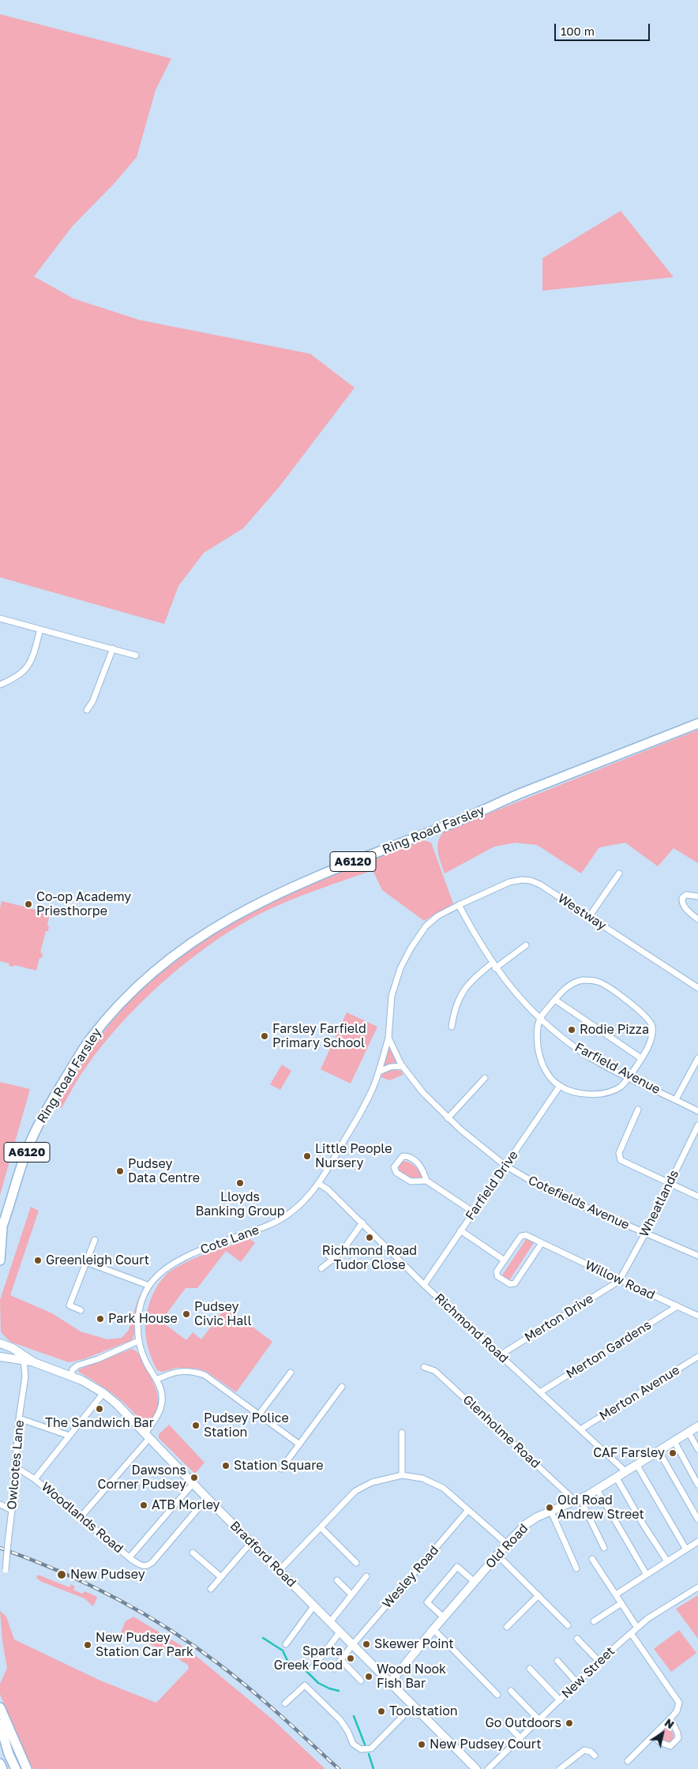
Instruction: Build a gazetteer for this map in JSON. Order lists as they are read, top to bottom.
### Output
{
  "streets": {
    "highway": ["Ring Road Farsley", "A6120"],
    "main road": ["Old Road", "Bradford Road"],
    "street": [
      "Westway",
      "Farfield Avenue",
      "Farfield Drive",
      "Cotefields Avenue",
      "Wheatlands",
      "Cote Lane",
      "Willow Road",
      "Merton Drive",
      "Richmond Road",
      "Merton Gardens",
      "Merton Avenue",
      "Glenholme Road",
      "Owlcotes Lane",
      "Woodlands Road",
      "Wesley Road",
      "New Street"
    ]
  },
  "crossings": [
    ["Ring Road Farsley", "A6120"],
    ["Westway", "Farfield Avenue"],
    ["Farfield Drive", "Cotefields Avenue"],
    ["Farfield Drive", "Richmond Road"],
    ["Cotefields Avenue", "Wheatlands"],
    ["Cotefields Avenue", "Cote Lane"],
    ["Wheatlands", "Willow Road"],
    ["Wheatlands", "Merton Drive"],
    ["Cote Lane", "Richmond Road"],
    ["Cote Lane", "Woodlands Road"],
    ["Cote Lane", "Bradford Road"],
    ["Willow Road", "Merton Drive"],
    ["Willow Road", "Merton Gardens"],
    ["Merton Drive", "Richmond Road"],
    ["Richmond Road", "Merton Gardens"],
    ["Richmond Road", "Merton Avenue"],
    ["Richmond Road", "Old Road"],
    ["Glenholme Road", "Old Road"],
    ["Owlcotes Lane", "Woodlands Road"],
    ["Owlcotes Lane", "Bradford Road"],
    ["Woodlands Road", "Bradford Road"],
    ["Old Road", "Bradford Road"],
    ["Bradford Road", "Wesley Road"]
  ],
  "places": [
    "Co-op Academy Priesthorpe",
    "Rodie Pizza",
    "Farsley Farfield Primary School",
    "Little People Nursery",
    "Pudsey Data Centre",
    "Lloyds Banking Group",
    "Richmond Road Tudor Close",
    "Greenleigh Court",
    "Pudsey Civic Hall",
    "Park House",
    "The Sandwich Bar",
    "Pudsey Police Station",
    "CAF Farsley",
    "Station Square",
    "Dawsons Corner Pudsey",
    "ATB Morley",
    "Old Road Andrew Street",
    "New Pudsey",
    "Skewer Point",
    "New Pudsey Station Car Park",
    "Sparta Greek Food",
    "Wood Nook Fish Bar",
    "Toolstation",
    "Go Outdoors",
    "New Pudsey Court"
  ],
  "scale_bar": "100 m",
  "north": "top right"
}
